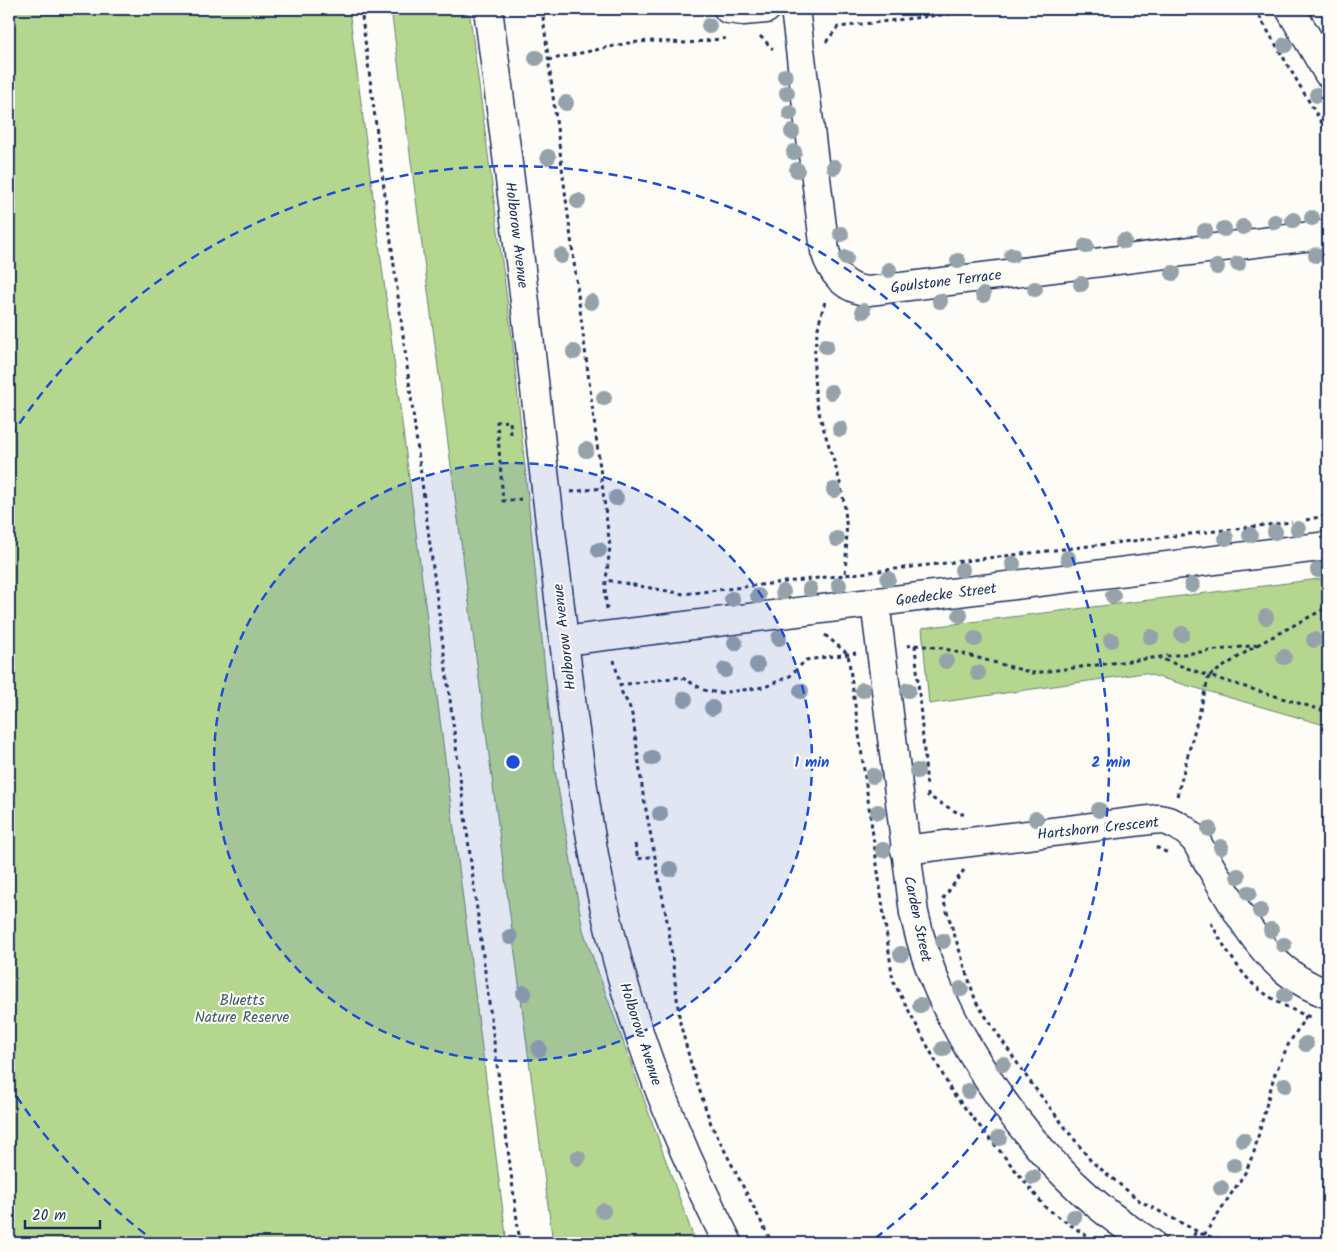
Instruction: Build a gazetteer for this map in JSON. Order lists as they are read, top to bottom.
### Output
{
  "streets": {
    "street": [
      "Holborow Avenue",
      "Goulstone Terrace",
      "Goedecke Street",
      "Hartshorn Crescent",
      "Carden Street"
    ]
  },
  "crossings": [
    ["Holborow Avenue", "Goedecke Street"],
    ["Goedecke Street", "Carden Street"],
    ["Hartshorn Crescent", "Carden Street"]
  ],
  "parks": ["Bluetts Nature Reserve"],
  "scale_bar": "20 m",
  "rings": ["1 min", "2 min"]
}
